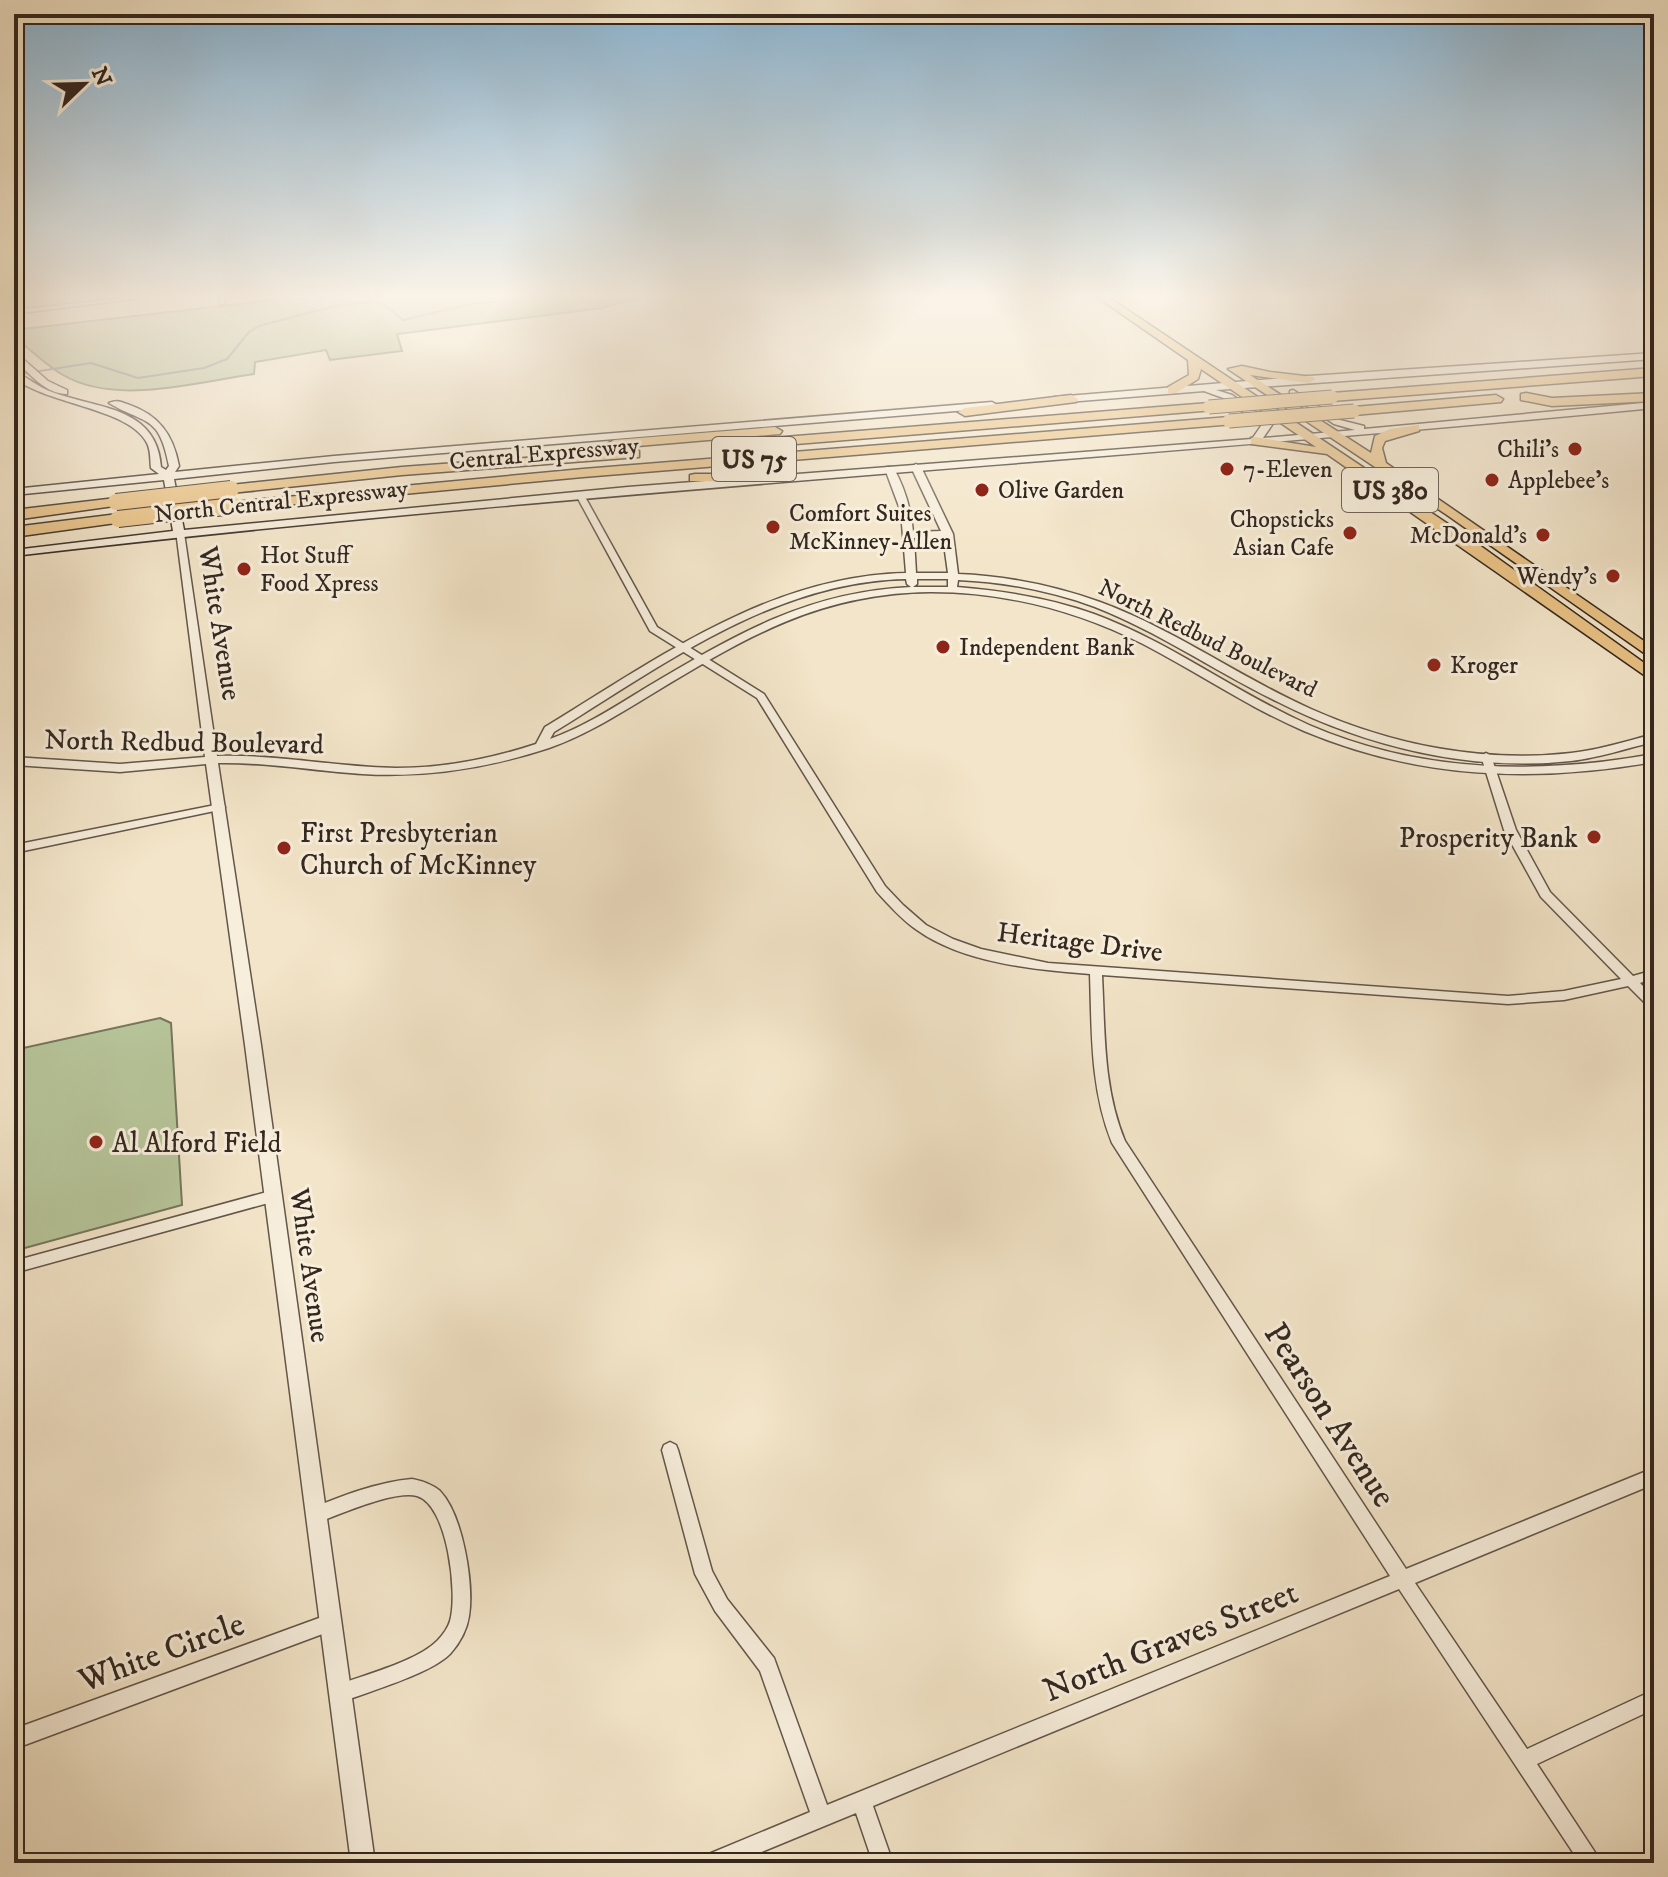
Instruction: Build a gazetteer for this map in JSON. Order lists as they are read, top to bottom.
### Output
{
  "streets": {
    "highway": ["Central Expressway", "US 75", "US 380"],
    "main road": ["North Central Expressway"],
    "street": [
      "White Avenue",
      "North Redbud Boulevard",
      "Heritage Drive",
      "Pearson Avenue",
      "North Graves Street",
      "White Circle"
    ]
  },
  "crossings": [
    ["US 380", "North Central Expressway"],
    ["North Central Expressway", "White Avenue"],
    ["North Central Expressway", "Heritage Drive"],
    ["White Avenue", "North Redbud Boulevard"],
    ["White Avenue", "White Circle"],
    ["North Redbud Boulevard", "Heritage Drive"],
    ["Heritage Drive", "Pearson Avenue"],
    ["Pearson Avenue", "North Graves Street"]
  ],
  "places": [
    "Chili's",
    "7-Eleven",
    "Applebee's",
    "Olive Garden",
    "Comfort Suites McKinney-Allen",
    "Chopsticks Asian Cafe",
    "McDonald's",
    "Hot Stuff Food Xpress",
    "Wendy's",
    "Independent Bank",
    "Kroger",
    "Prosperity Bank",
    "First Presbyterian Church of McKinney",
    "Al Alford Field"
  ],
  "north": "top right"
}
